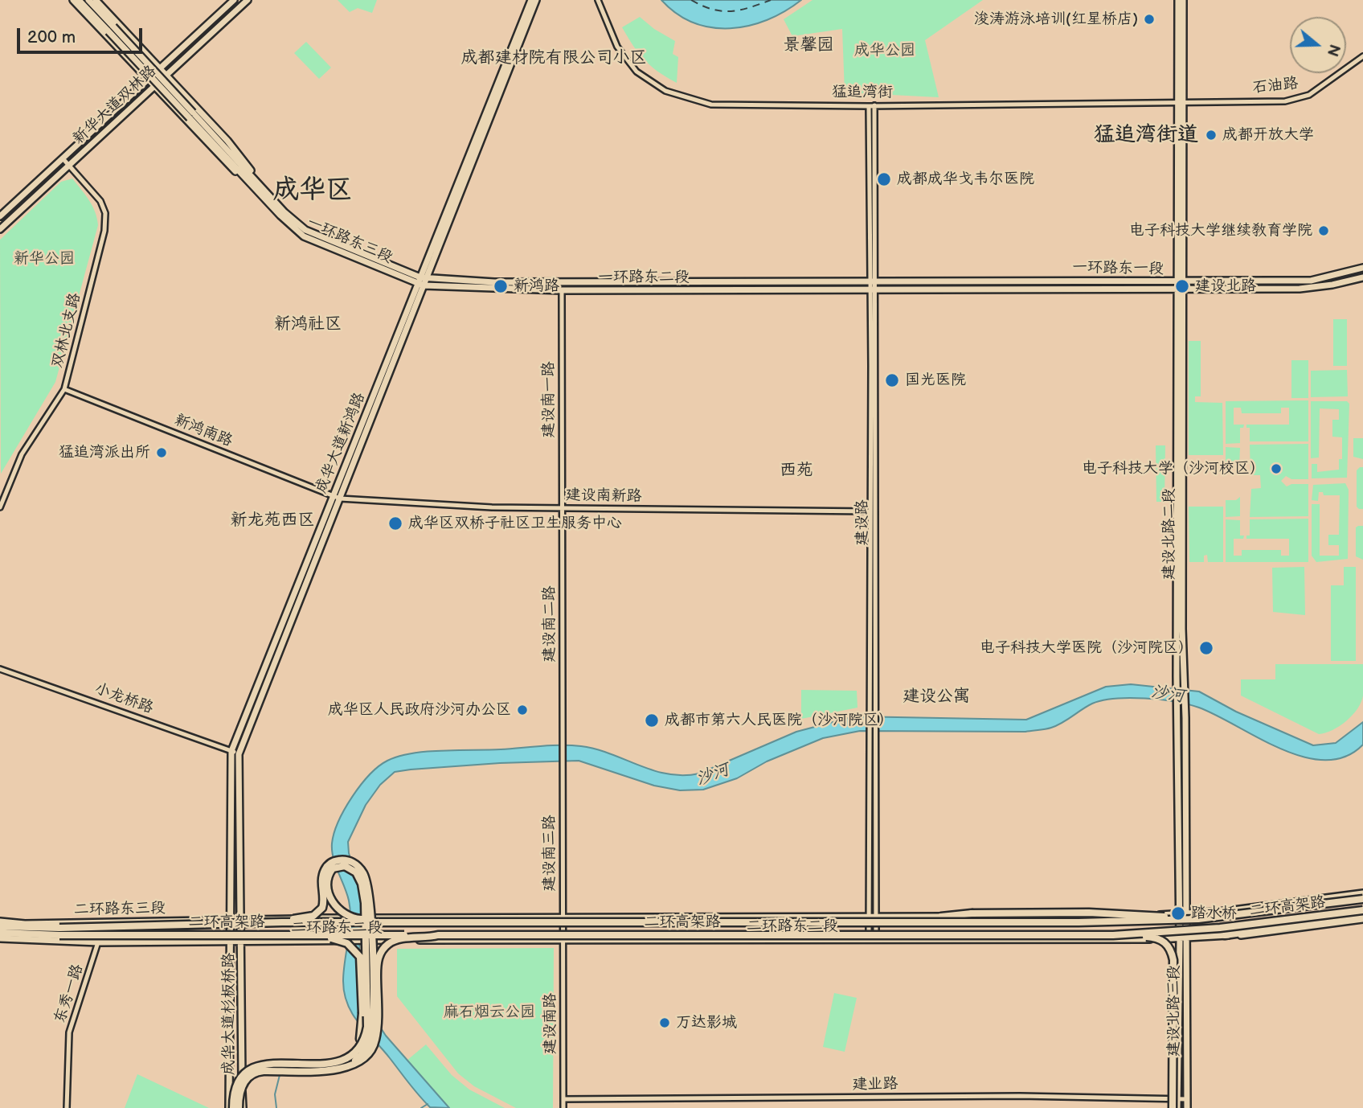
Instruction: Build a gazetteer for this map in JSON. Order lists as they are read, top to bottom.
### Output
{
  "streets": {
    "highway": ["二环高架路"],
    "main road": [
      "新华大道双林路",
      "一环路东三段",
      "一环路东一段",
      "一环路东二段",
      "成华大道新鸿路",
      "建设北路二段",
      "二环路东三段",
      "二环路东二段",
      "建设北路三段",
      "成华大道杉板桥路"
    ],
    "street": [
      "石油路",
      "猛追湾街",
      "双林北支路",
      "建设南一路",
      "新鸿南路",
      "建设南新路",
      "建设路",
      "建设南二路",
      "小龙桥路",
      "建设南三路",
      "东秀一路",
      "建设南路",
      "建业路"
    ]
  },
  "crossings": [
    ["石油路", "猛追湾街"],
    ["石油路", "建设北路二段"],
    ["猛追湾街", "建设路"],
    ["猛追湾街", "建设北路二段"],
    ["新华大道双林路", "双林北支路"],
    ["一环路东三段", "一环路东二段"],
    ["一环路东三段", "成华大道新鸿路"],
    ["一环路东一段", "一环路东二段"],
    ["一环路东一段", "建设路"],
    ["一环路东一段", "建设北路二段"],
    ["一环路东二段", "建设南一路"],
    ["一环路东二段", "成华大道新鸿路"],
    ["一环路东二段", "建设路"],
    ["双林北支路", "新鸿南路"],
    ["建设南一路", "建设南新路"],
    ["建设南一路", "建设南二路"],
    ["新鸿南路", "成华大道新鸿路"],
    ["新鸿南路", "建设南新路"],
    ["成华大道新鸿路", "建设南新路"],
    ["成华大道新鸿路", "小龙桥路"],
    ["成华大道新鸿路", "二环路东三段"],
    ["成华大道新鸿路", "二环路东二段"],
    ["成华大道新鸿路", "成华大道杉板桥路"],
    ["建设南新路", "建设路"],
    ["建设南新路", "建设南二路"],
    ["建设路", "二环路东二段"],
    ["建设南二路", "建设南三路"],
    ["建设南三路", "二环路东二段"],
    ["建设南三路", "建设南路"],
    ["二环路东三段", "二环路东二段"],
    ["二环路东三段", "东秀一路"],
    ["二环路东三段", "成华大道杉板桥路"],
    ["二环路东二段", "建设北路三段"],
    ["二环路东二段", "成华大道杉板桥路"],
    ["二环路东二段", "建设南路"],
    ["建设北路三段", "建业路"],
    ["建设南路", "建业路"]
  ],
  "districts": [
    "景馨园",
    "成都建材院有限公司小区",
    "猛追湾街道",
    "成华区",
    "新鸿社区",
    "西苑",
    "新龙苑西区",
    "建设公寓"
  ],
  "water": ["沙河"],
  "parks": ["成华公园", "新华公园", "麻石烟云公园"],
  "places": [
    "浚涛游泳培训(红星桥店)",
    "成都开放大学",
    "成都成华戈韦尔医院",
    "电子科技大学继续教育学院",
    "新鸿路",
    "建设北路",
    "国光医院",
    "猛追湾派出所",
    "电子科技大学（沙河校区）",
    "成华区双桥子社区卫生服务中心",
    "电子科技大学医院（沙河院区）",
    "成华区人民政府沙河办公区",
    "成都市第六人民医院（沙河院区）",
    "踏水桥",
    "万达影城"
  ],
  "scale_bar": "200 m",
  "north": "right"
}
